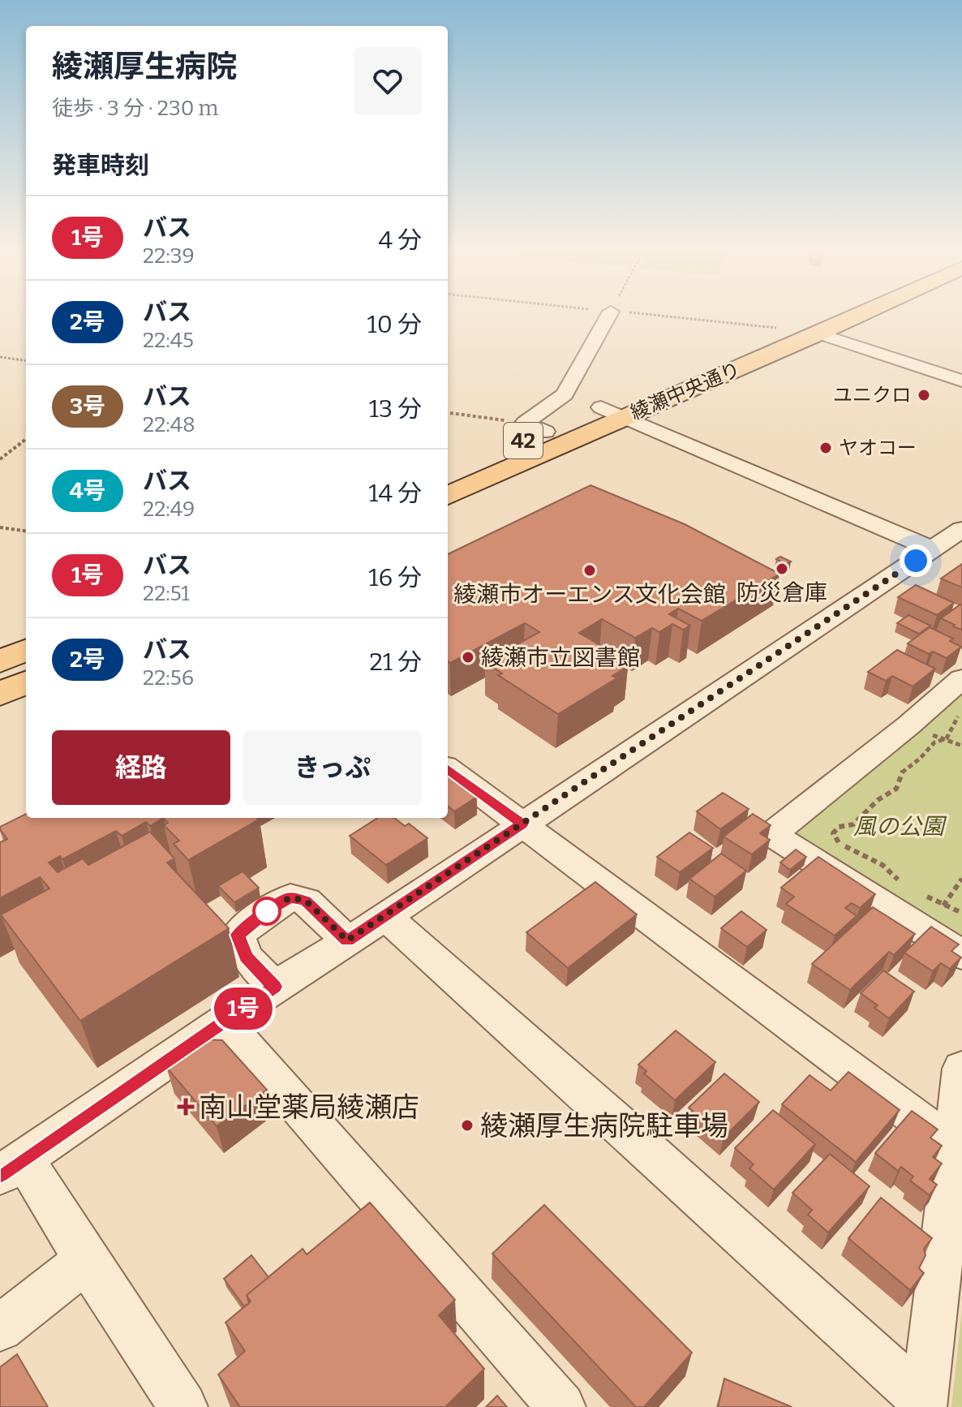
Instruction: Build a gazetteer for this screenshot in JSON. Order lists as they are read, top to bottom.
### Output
{
  "streets": {
    "main road": ["綾瀬中央通り", "42"]
  },
  "parks": ["風の公園"],
  "places": {
    "other": [
      "ユニクロ",
      "ヤオコー",
      "防災倉庫",
      "綾瀬市オーエンス文化会館",
      "綾瀬市立図書館",
      "綾瀬厚生病院駐車場"
    ],
    "health": ["南山堂薬局綾瀬店"]
  },
  "lines": ["bus line 1号"],
  "page": {
    "on_map": "1号",
    "heading": [
      ["綾瀬厚生病院", "徒歩 · 3 分 · 230 m"],
      "発車時刻"
    ],
    "list": [
      {
        "mark": "1号",
        "name": "バス",
        "note": "22:39",
        "value": "4 分"
      },
      {
        "mark": "2号",
        "name": "バス",
        "note": "22:45",
        "value": "10 分"
      },
      {
        "mark": "3号",
        "name": "バス",
        "note": "22:48",
        "value": "13 分"
      },
      {
        "mark": "4号",
        "name": "バス",
        "note": "22:49",
        "value": "14 分"
      },
      {
        "mark": "1号",
        "name": "バス",
        "note": "22:51",
        "value": "16 分"
      },
      {
        "mark": "2号",
        "name": "バス",
        "note": "22:56",
        "value": "21 分"
      }
    ],
    "buttons": ["経路", "きっぷ"]
  }
}
